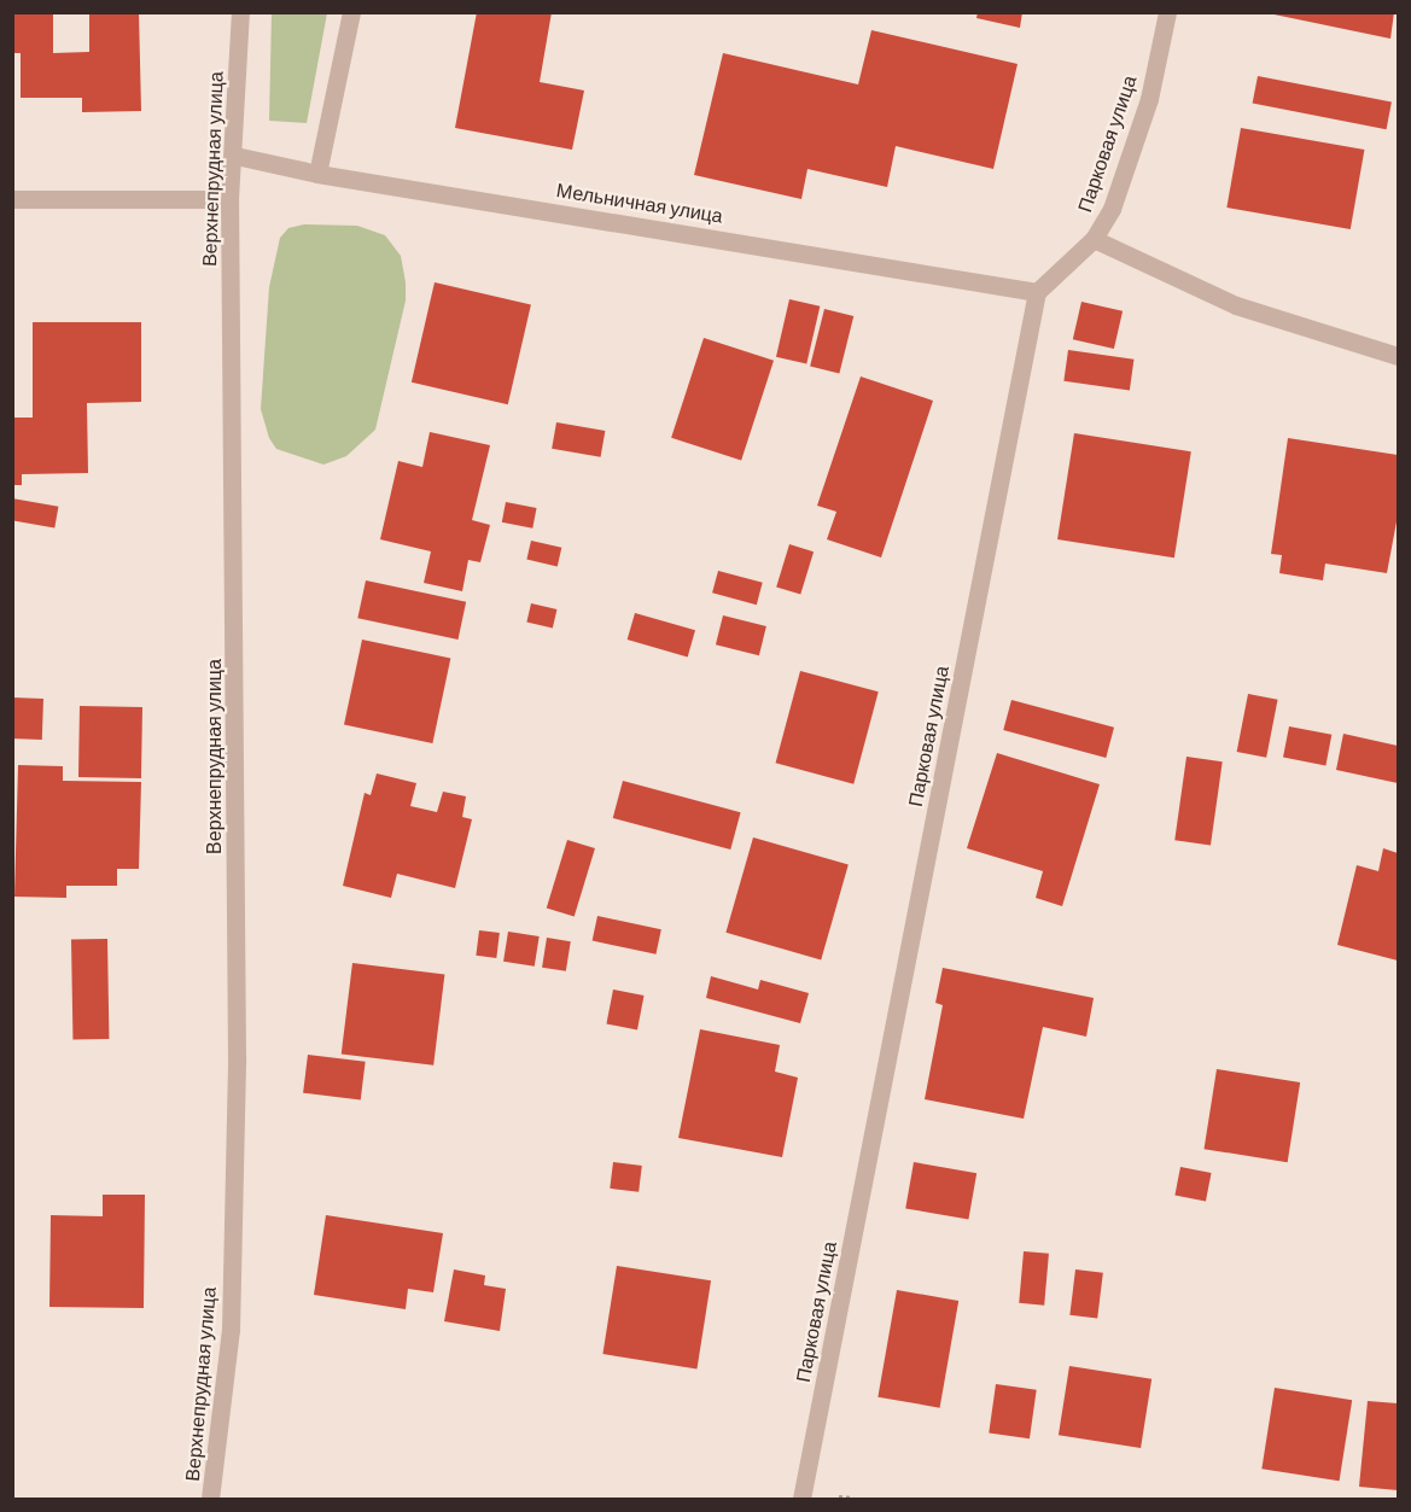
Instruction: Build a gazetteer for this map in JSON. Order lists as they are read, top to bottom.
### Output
{
  "streets": {
    "street": ["Парковая улица", "Верхнепрудная улица", "Мельничная улица"]
  },
  "crossings": [
    ["Парковая улица", "Мельничная улица"],
    ["Верхнепрудная улица", "Мельничная улица"]
  ]
}
